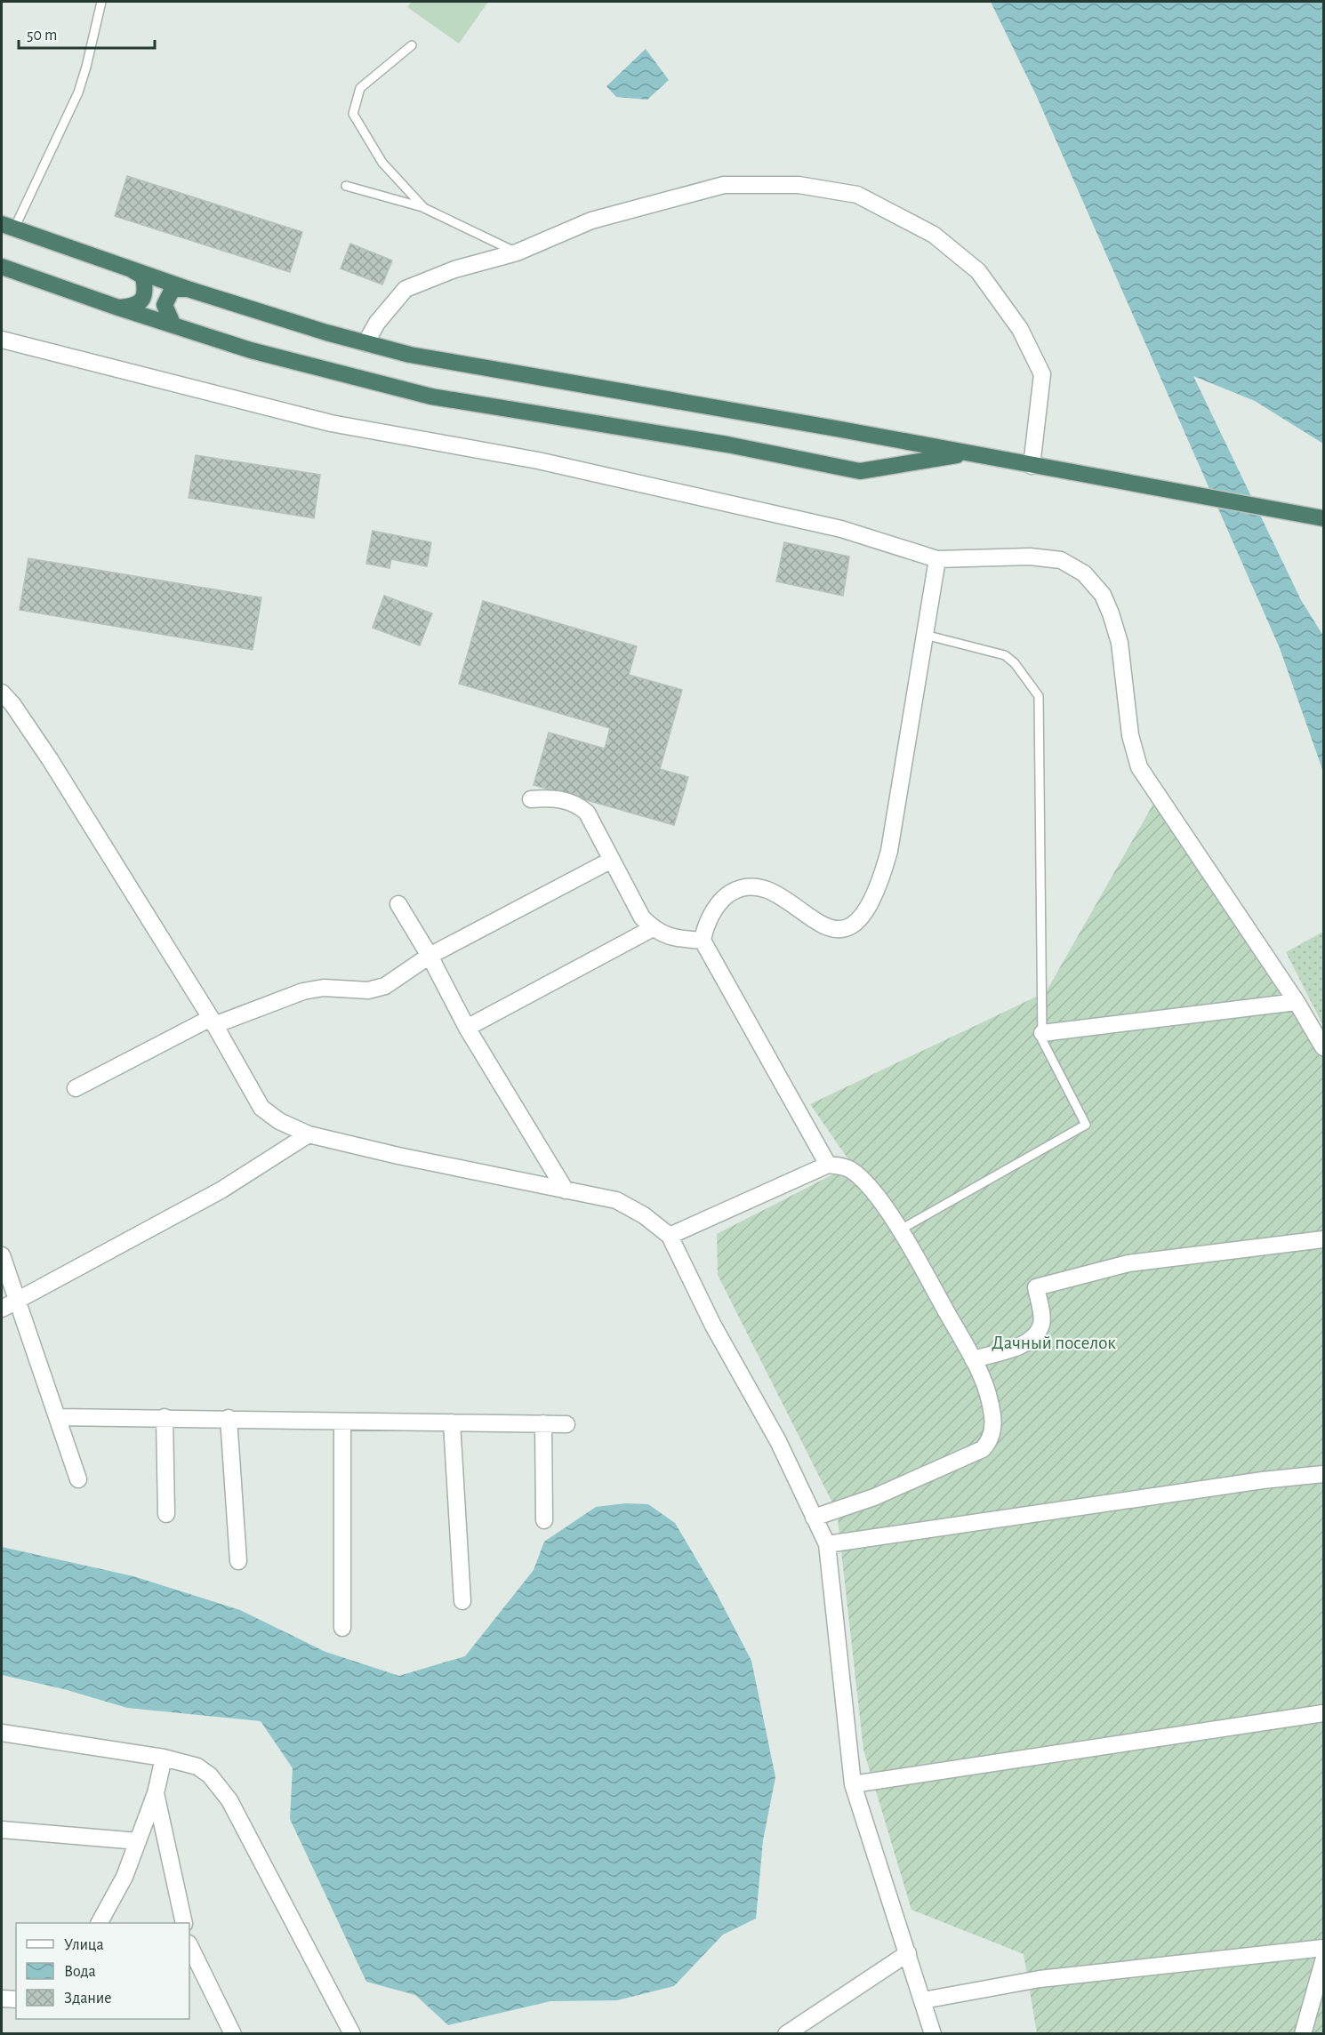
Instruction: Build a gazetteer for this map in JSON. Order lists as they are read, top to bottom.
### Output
{
  "parks": ["Дачный поселок"],
  "legend": ["Улица", "Вода", "Здание"],
  "scale_bar": "50 m"
}
